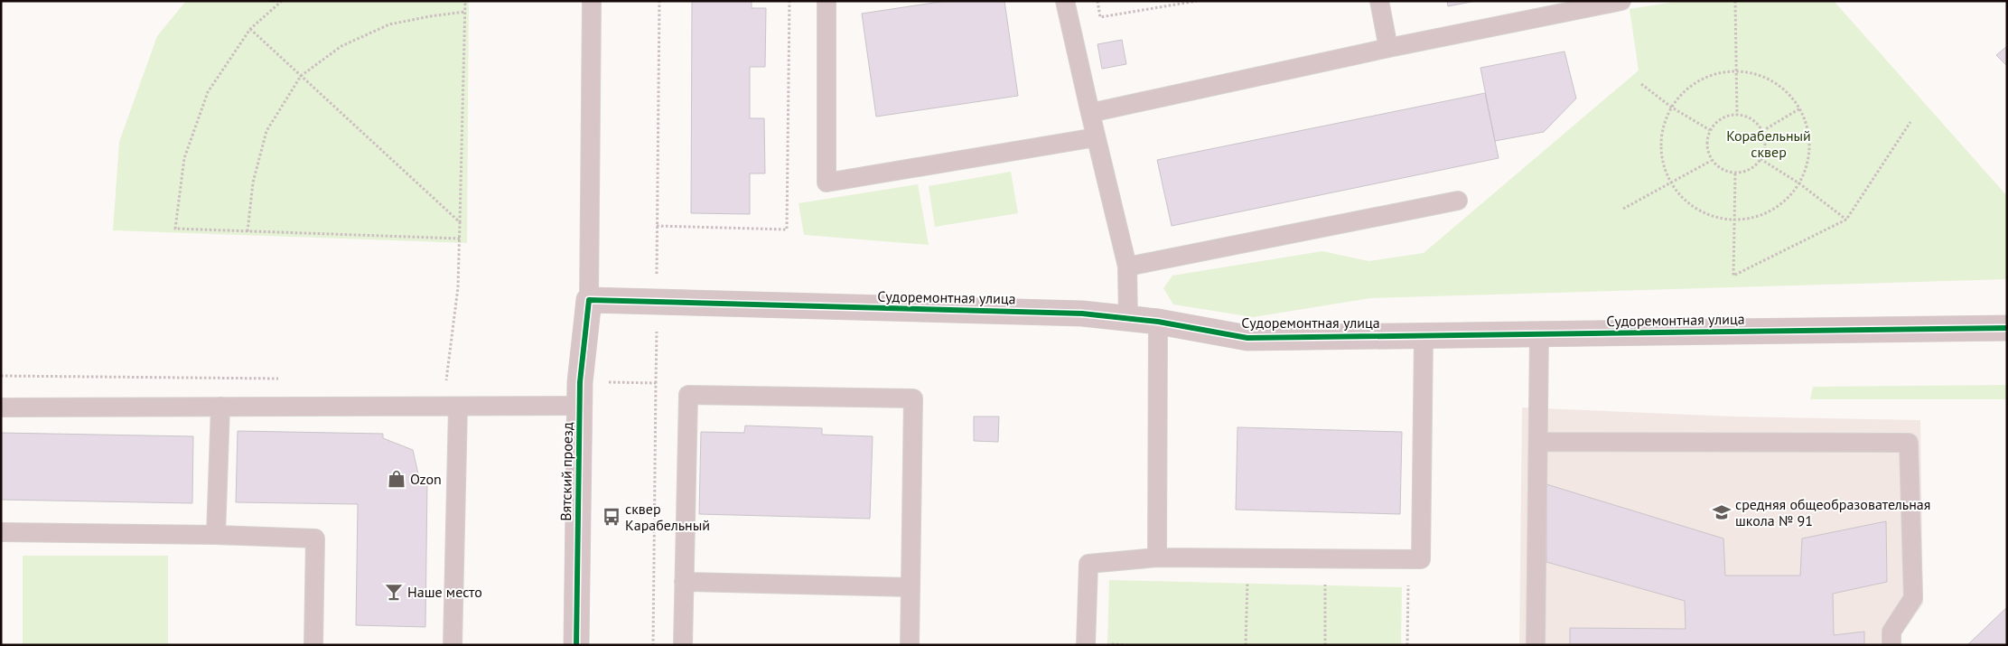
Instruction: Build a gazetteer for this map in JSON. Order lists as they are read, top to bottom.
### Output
{
  "streets": {
    "street": ["Судоремонтная улица", "Вятский проезд"]
  },
  "crossings": [
    ["Судоремонтная улица", "Вятский проезд"]
  ],
  "parks": ["Корабельный сквер"],
  "places": {
    "shop": ["Ozon"],
    "school or university": ["средняя общеобразовательная школа № 91"],
    "bus stop": ["сквер Карабельный"],
    "bar": ["Наше место"]
  }
}
